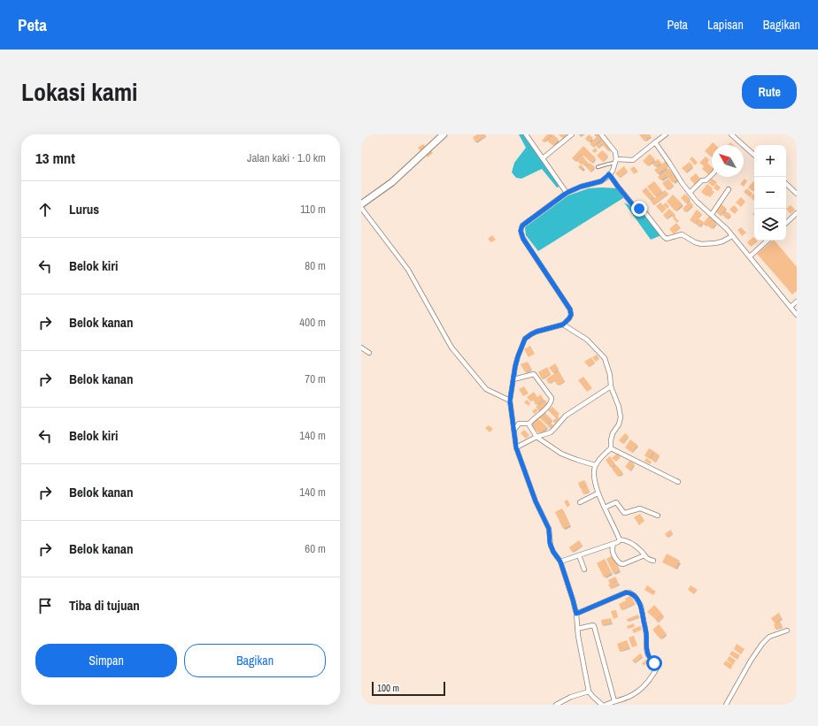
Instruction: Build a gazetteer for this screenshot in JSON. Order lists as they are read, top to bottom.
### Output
{
  "scale_bar": "100 m",
  "north": "top left",
  "page": {
    "header": "Peta",
    "nav": ["Peta", "Lapisan", "Bagikan"],
    "title": "Lokasi kami",
    "buttons": [
      "Rute",
      ["Simpan", "Bagikan"]
    ],
    "heading": ["13 mnt", "Jalan kaki · 1.0 km"],
    "map_buttons": ["+", "−"],
    "list": [
      ["Lurus", "110 m"],
      ["Belok kiri", "80 m"],
      ["Belok kanan", "400 m"],
      ["Belok kanan", "70 m"],
      ["Belok kiri", "140 m"],
      ["Belok kanan", "140 m"],
      ["Belok kanan", "60 m"],
      "Tiba di tujuan"
    ],
    "scale": "100 m"
  }
}
